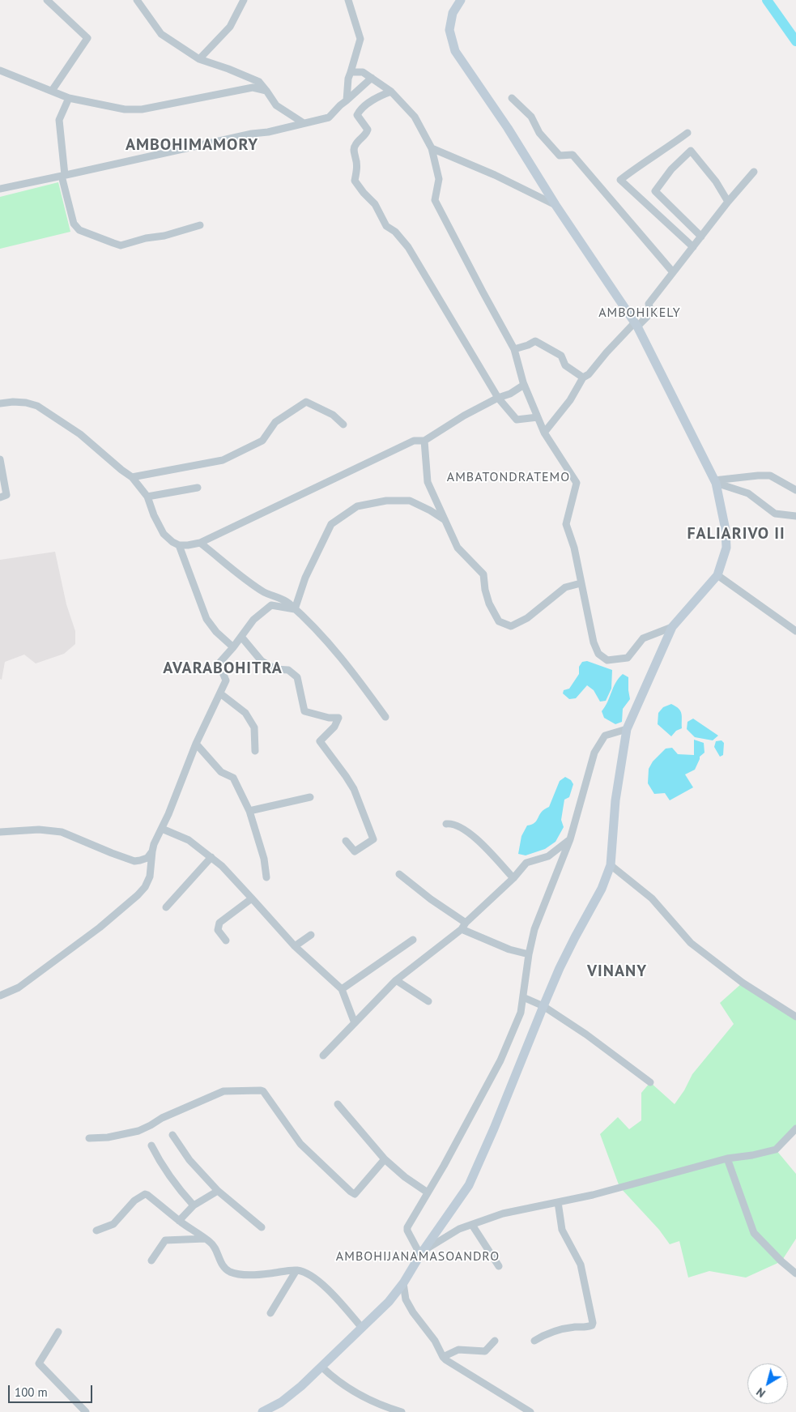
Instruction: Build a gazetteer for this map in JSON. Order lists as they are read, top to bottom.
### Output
{
  "districts": [
    "AMBOHIMAMORY",
    "AMBOHIKELY",
    "AMBATONDRATEMO",
    "FALIARIVO II",
    "AVARABOHITRA",
    "VINANY",
    "AMBOHIJANAMASOANDRO"
  ],
  "scale_bar": "100 m",
  "north": "bottom left"
}
